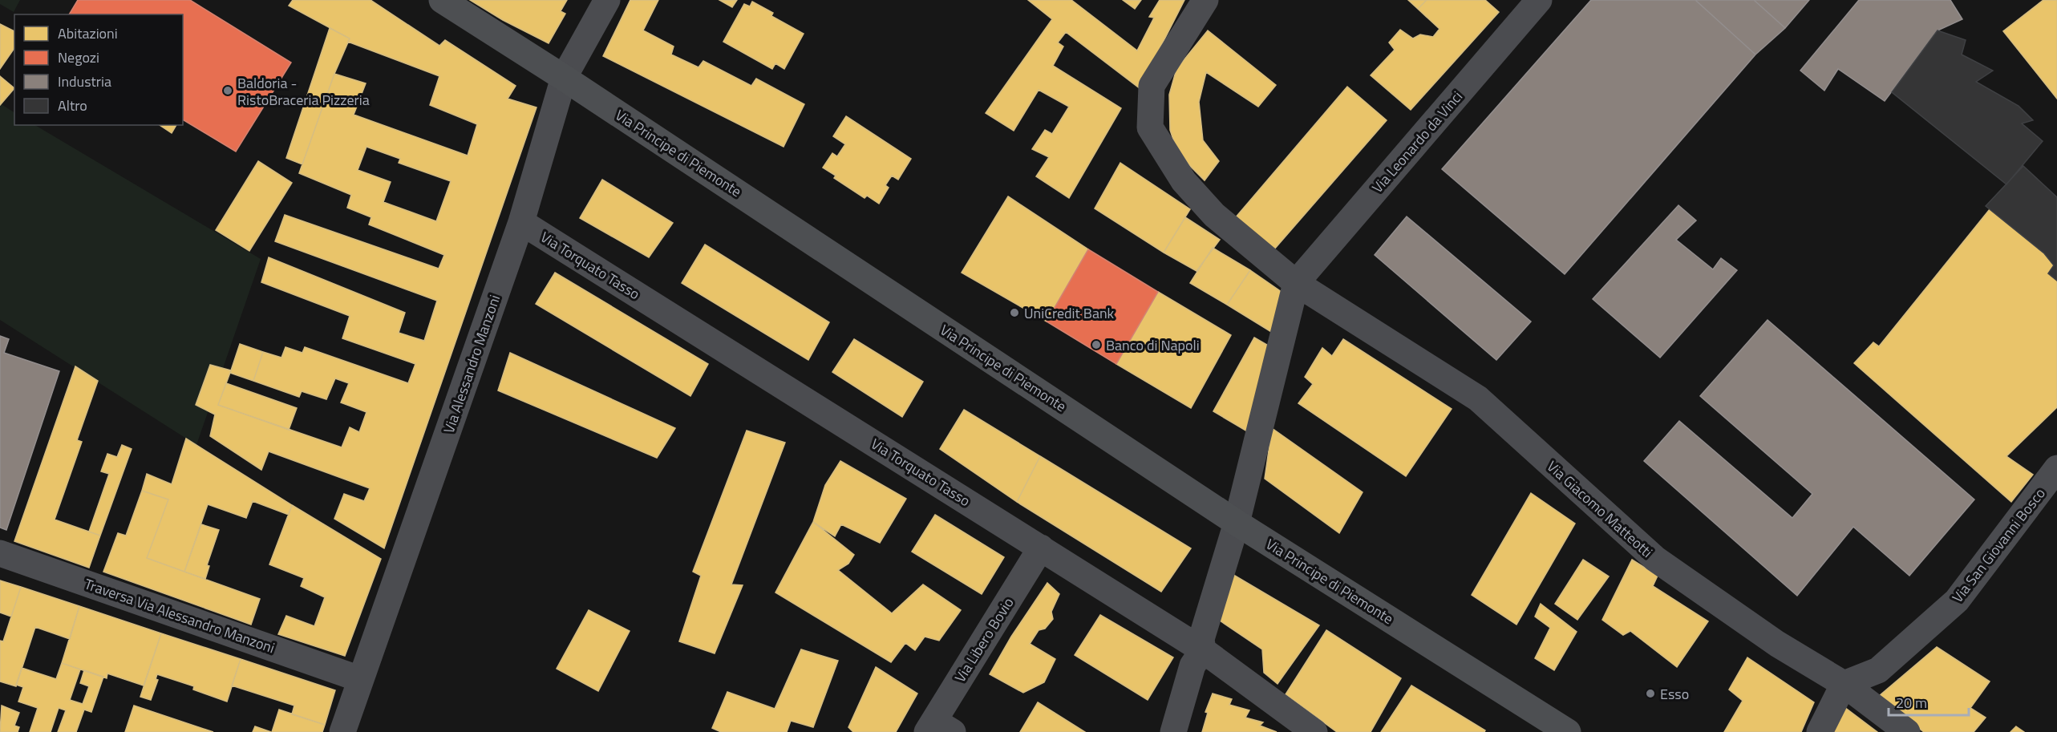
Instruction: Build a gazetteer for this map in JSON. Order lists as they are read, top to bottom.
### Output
{
  "streets": {
    "main road": ["Via Principe di Piemonte"],
    "street": [
      "Via Leonardo da Vinci",
      "Via Torquato Tasso",
      "Via Alessandro Manzoni",
      "Via Giacomo Matteotti",
      "Via San Giovanni Bosco",
      "Traversa Via Alessandro Manzoni",
      "Via Libero Bovio"
    ]
  },
  "crossings": [
    ["Via Leonardo da Vinci", "Via Giacomo Matteotti"],
    ["Via Principe di Piemonte", "Via Alessandro Manzoni"],
    ["Via Torquato Tasso", "Via Alessandro Manzoni"],
    ["Via Torquato Tasso", "Via Libero Bovio"],
    ["Via Alessandro Manzoni", "Traversa Via Alessandro Manzoni"],
    ["Via Giacomo Matteotti", "Via San Giovanni Bosco"]
  ],
  "places": [
    "Baldoria - RistoBraceria Pizzeria",
    "UniCredit Bank",
    "Banco di Napoli",
    "Esso"
  ],
  "legend": [
    "Abitazioni",
    "Negozi",
    "Industria",
    "Altro"
  ],
  "scale_bar": "20 m"
}
